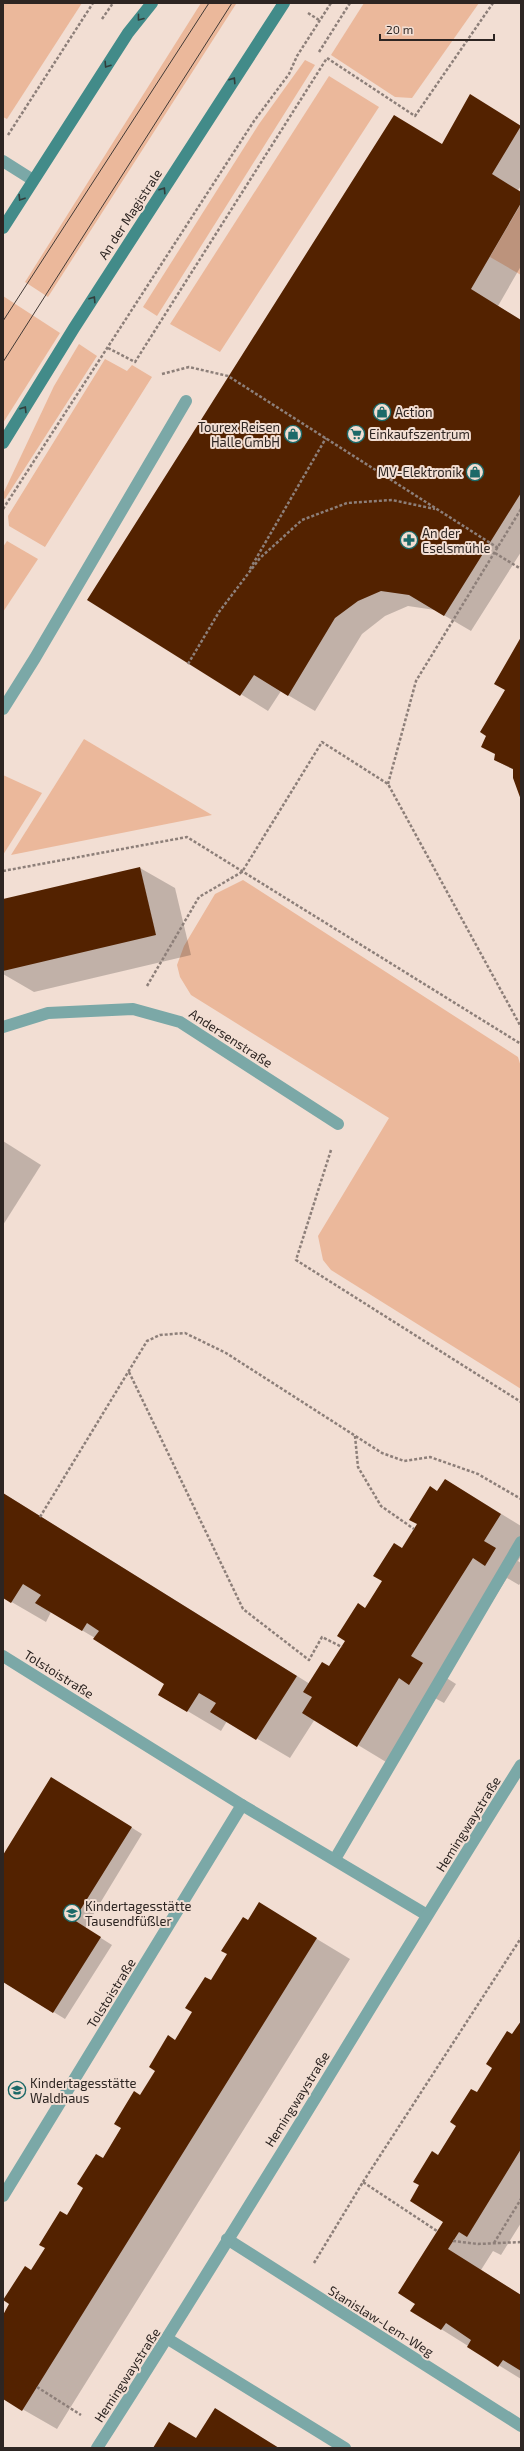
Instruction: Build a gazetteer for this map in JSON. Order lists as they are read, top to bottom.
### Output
{
  "streets": {
    "main road": ["An der Magistrale"],
    "street": [
      "Andersenstraße",
      "Tolstoistraße",
      "Hemingwaystraße",
      "Stanislaw-Lem-Weg"
    ]
  },
  "crossings": [
    ["Tolstoistraße", "Hemingwaystraße"],
    ["Hemingwaystraße", "Stanislaw-Lem-Weg"]
  ],
  "one_way": ["An der Magistrale"],
  "places": {
    "shop": ["Action", "Tourex Reisen Halle GmbH", "MV-Elektronik"],
    "supermarket": ["Einkaufszentrum"],
    "pharmacy": ["An der Eselsmühle"],
    "school or university": ["Kindertagesstätte Tausendfüßler", "Kindertagesstätte Waldhaus"]
  },
  "scale_bar": "20 m"
}
